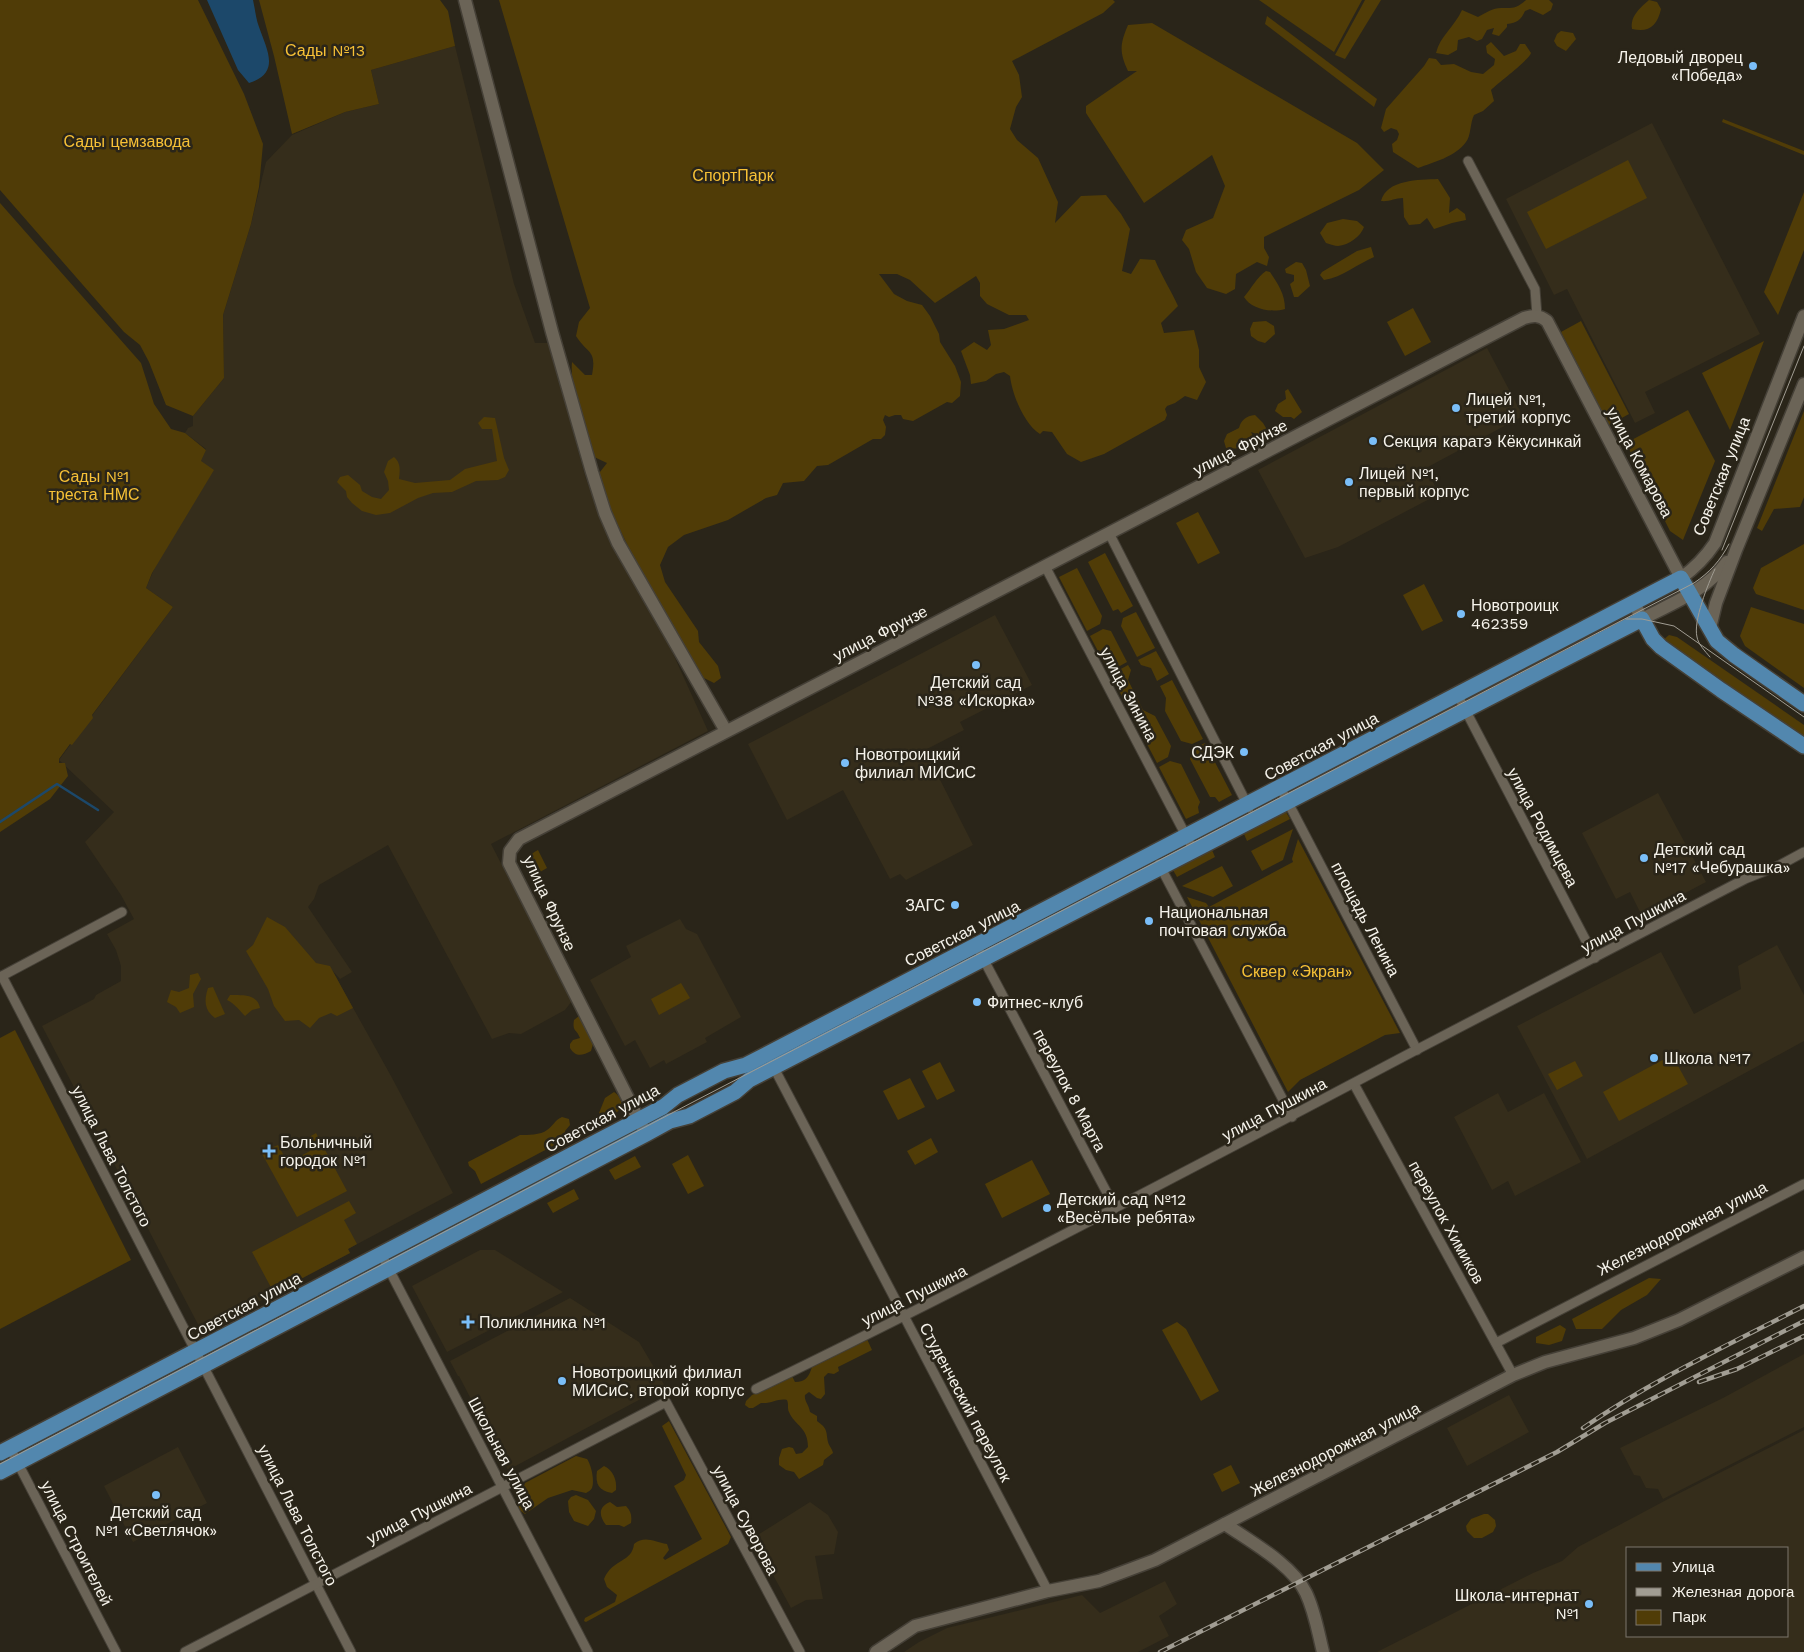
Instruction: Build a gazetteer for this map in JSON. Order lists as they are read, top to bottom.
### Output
{
  "streets": {
    "main road": ["улица Комарова", "Советская улица"],
    "street": [
      "улица Фрунзе",
      "улица Зинина",
      "улица Родимцева",
      "площадь Ленина",
      "улица Пушкина",
      "переулок 8 Марта",
      "улица Льва Толстого",
      "переулок Химиков",
      "Железнодорожная улица",
      "Студенческий переулок",
      "Школьная улица",
      "улица Суворова",
      "улица Строителей"
    ]
  },
  "crossings": [
    ["улица Фрунзе", "улица Комарова"],
    ["улица Фрунзе", "Советская улица"],
    ["улица Фрунзе", "улица Зинина"],
    ["улица Комарова", "Советская улица"],
    ["Советская улица", "улица Зинина"],
    ["Советская улица", "улица Родимцева"],
    ["Советская улица", "площадь Ленина"],
    ["Советская улица", "переулок 8 Марта"],
    ["Советская улица", "улица Льва Толстого"],
    ["Советская улица", "Студенческий переулок"],
    ["Советская улица", "Школьная улица"],
    ["Советская улица", "улица Строителей"],
    ["улица Родимцева", "улица Пушкина"],
    ["площадь Ленина", "улица Пушкина"],
    ["улица Пушкина", "переулок 8 Марта"],
    ["улица Пушкина", "улица Льва Толстого"],
    ["улица Пушкина", "переулок Химиков"],
    ["улица Пушкина", "Студенческий переулок"],
    ["улица Пушкина", "Школьная улица"],
    ["улица Пушкина", "улица Суворова"],
    ["переулок Химиков", "Железнодорожная улица"],
    ["Железнодорожная улица", "Студенческий переулок"]
  ],
  "parks": [
    "Сады №13",
    "Сады цемзавода",
    "СпортПарк",
    "Сады №1 треста НМС",
    "Сквер «Экран»"
  ],
  "places": {
    "other": [
      "Ледовый дворец «Победа»",
      "Лицей №1, третий корпус",
      "Секция каратэ Кёкусинкай",
      "Лицей №1, первый корпус",
      "Новотроицк 462359",
      "Детский сад №38 «Искорка»",
      "СДЭК",
      "Новотроицкий филиал МИСиС",
      "Детский сад №17 «Чебурашка»",
      "ЗАГС",
      "Национальная почтовая служба",
      "Фитнес-клуб",
      "Школа №17",
      "Детский сад №12 «Весёлые ребята»",
      "Новотроицкий филиал МИСиС, второй корпус",
      "Детский сад №1 «Светлячок»",
      "Школа-интернат №1"
    ],
    "health": ["Больничный городок №1", "Поликлиника №1"]
  },
  "legend": ["Улица", "Железная дорога", "Парк"]
}
